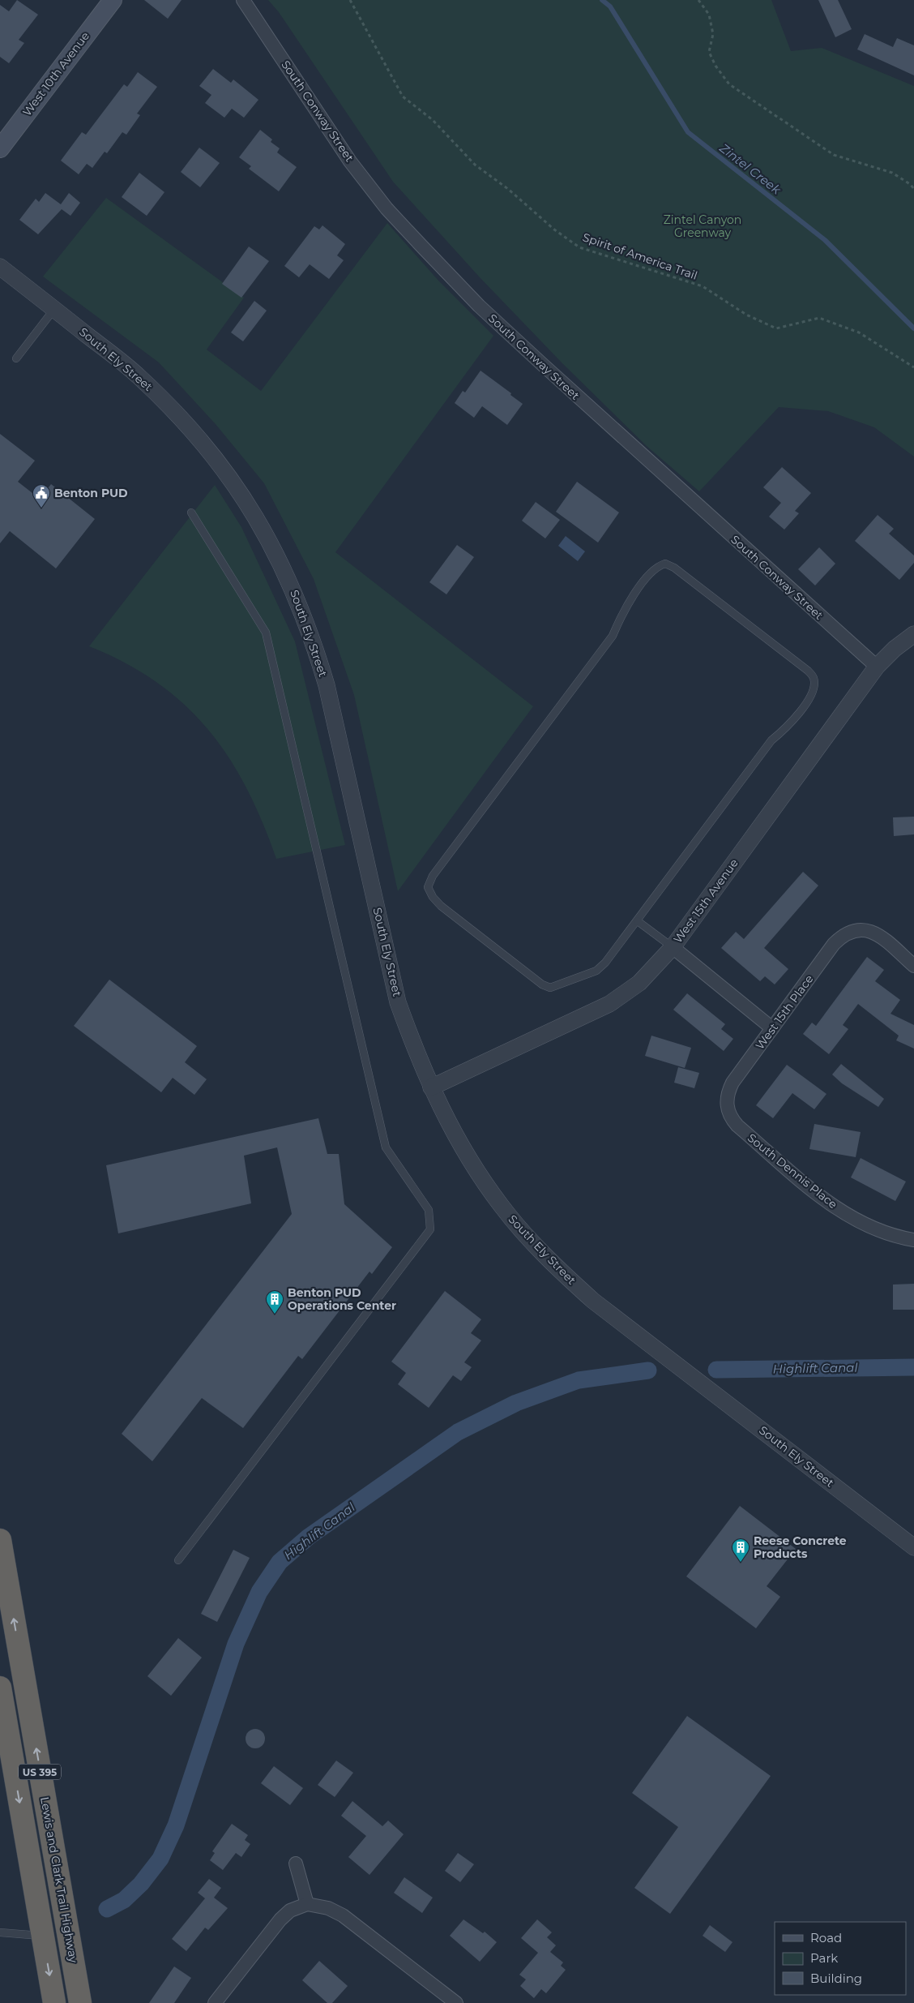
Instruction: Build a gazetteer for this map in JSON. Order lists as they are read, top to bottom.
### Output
{
  "streets": {
    "highway": ["US 395", "Lewis and Clark Trail Highway"],
    "main road": ["West 10th Avenue"],
    "street": [
      "South Conway Street",
      "South Ely Street",
      "West 15th Avenue",
      "West 15th Place",
      "South Dennis Place"
    ],
    "path": ["Spirit of America Trail"]
  },
  "crossings": [
    ["South Conway Street", "West 15th Avenue"],
    ["South Ely Street", "West 15th Avenue"],
    ["West 15th Place", "South Dennis Place"]
  ],
  "water": ["Zintel Creek", "Highlift Canal"],
  "parks": ["Zintel Canyon Greenway"],
  "places": {
    "public building": ["Benton PUD"],
    "building": ["Benton PUD Operations Center", "Reese Concrete Products"]
  },
  "legend": ["Road", "Park", "Building"]
}
